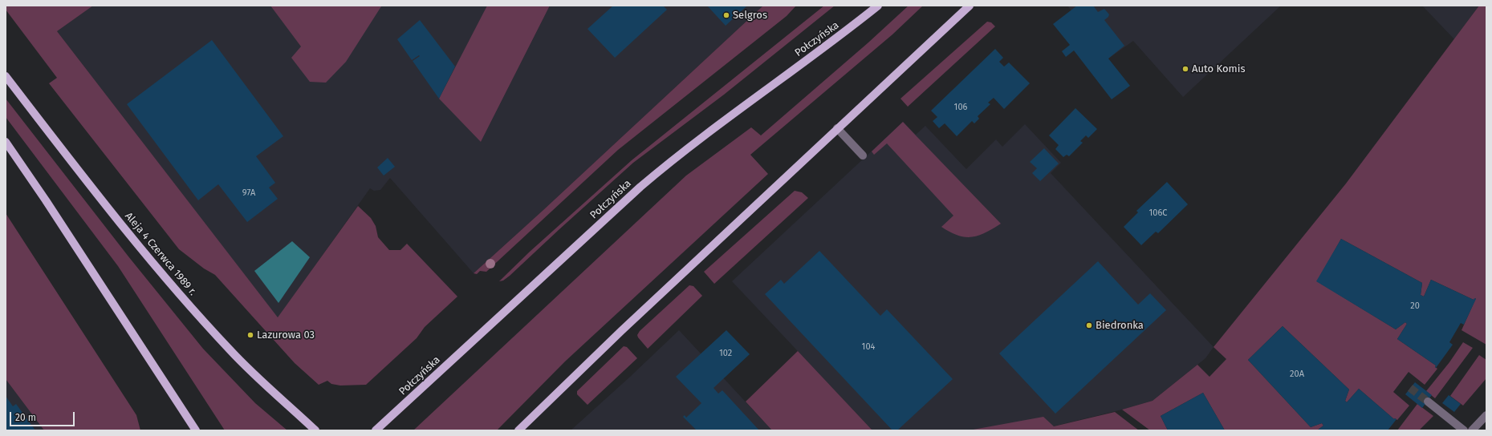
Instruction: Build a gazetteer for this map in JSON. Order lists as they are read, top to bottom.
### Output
{
  "streets": {
    "main road": ["Połczyńska", "Aleja 4 Czerwca 1989 r."]
  },
  "places": [
    "Selgros",
    "Auto Komis",
    "Biedronka",
    "Lazurowa 03"
  ],
  "house_numbers": [
    "106",
    "97A",
    "106C",
    "20",
    "104",
    "102",
    "20A"
  ],
  "scale_bar": "20 m"
}
